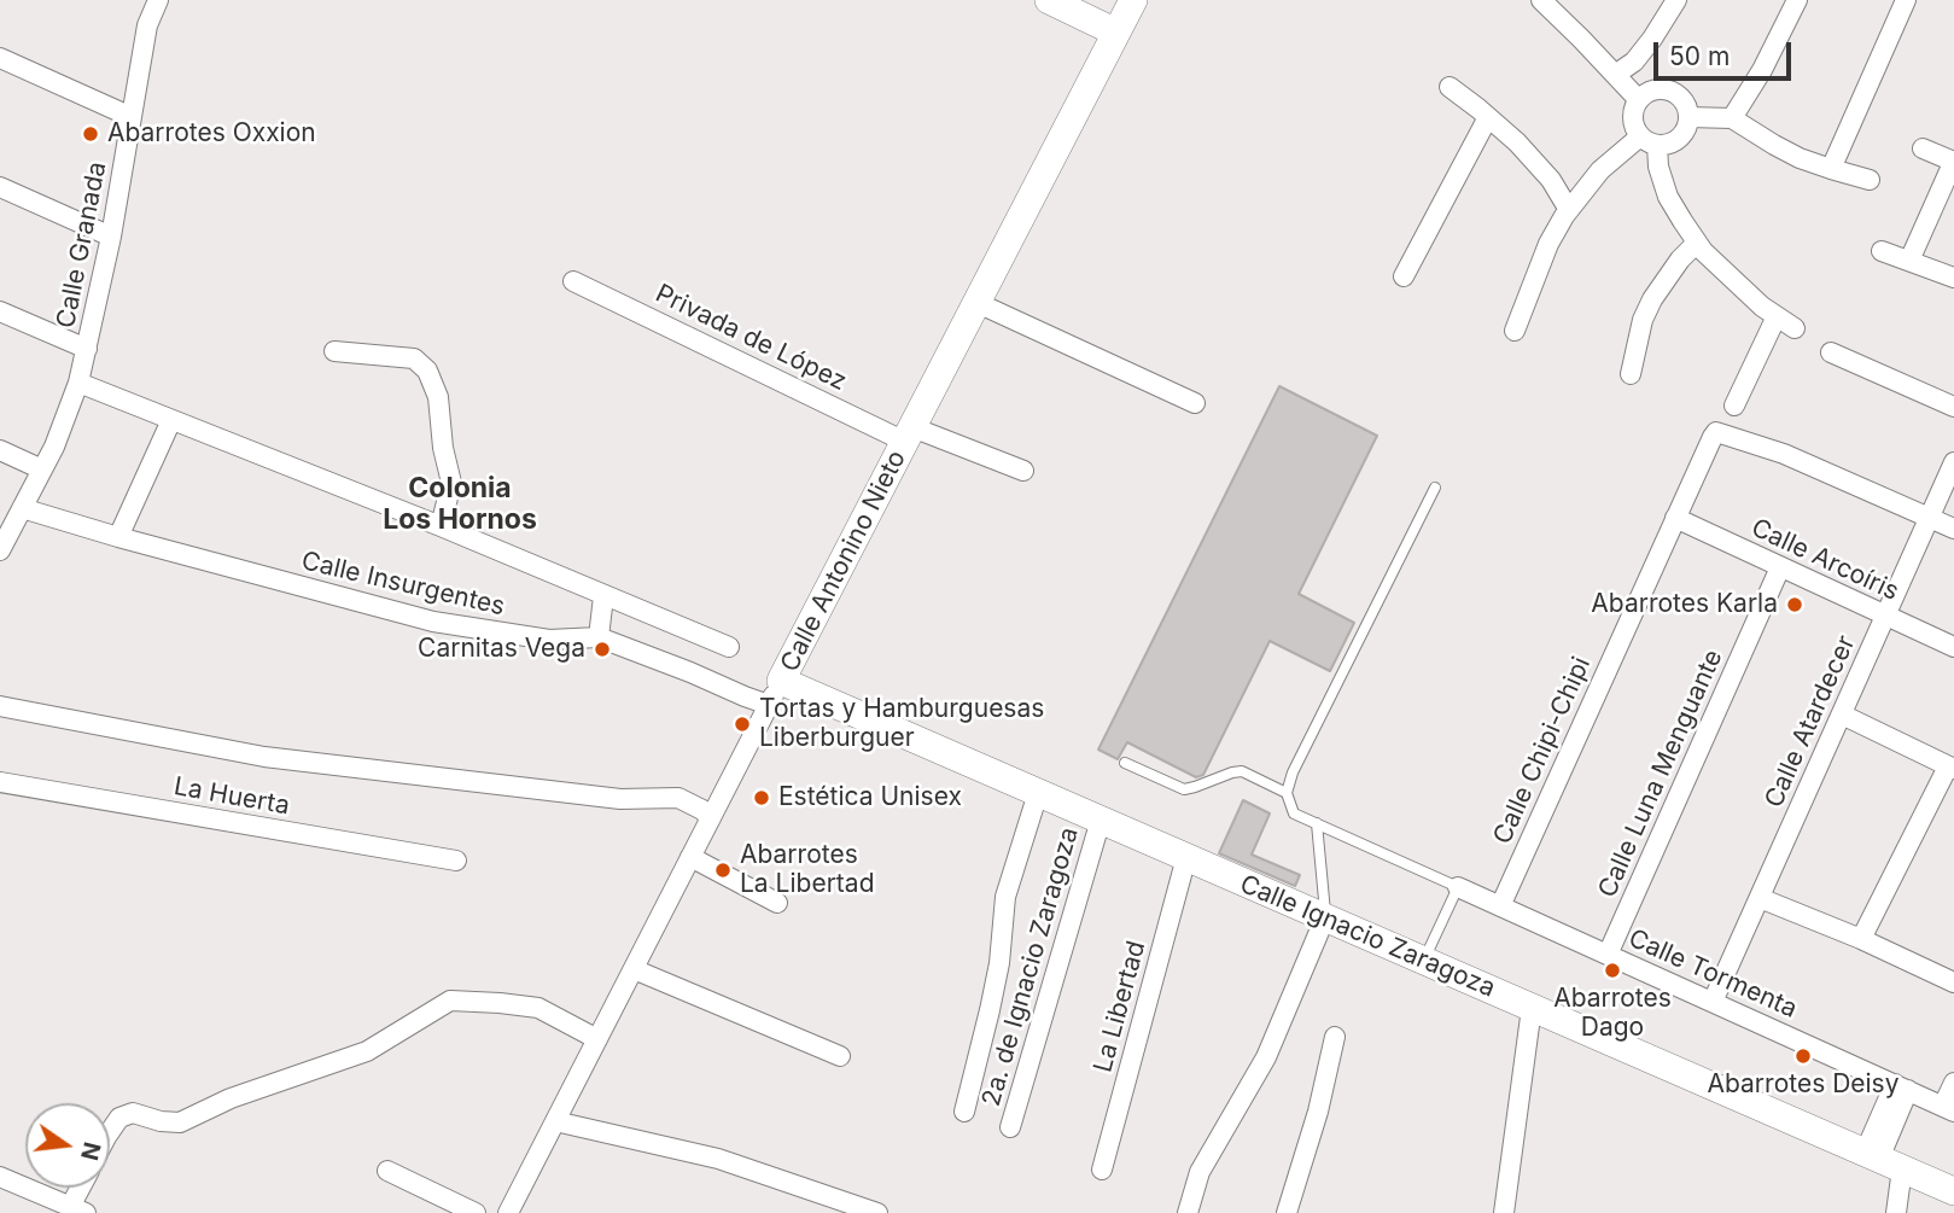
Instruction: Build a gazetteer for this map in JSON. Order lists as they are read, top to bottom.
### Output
{
  "streets": {
    "main road": ["Calle Antonino Nieto", "Calle Ignacio Zaragoza"],
    "street": [
      "Calle Granada",
      "Privada de López",
      "Calle Arcoíris",
      "Calle Insurgentes",
      "Calle Atardecer",
      "Calle Chipi-Chipi",
      "Calle Luna Menguante",
      "La Huerta",
      "2a. de Ignacio Zaragoza",
      "Calle Tormenta",
      "La Libertad"
    ]
  },
  "crossings": [
    ["Calle Granada", "Calle Insurgentes"],
    ["Privada de López", "Calle Antonino Nieto"],
    ["Calle Arcoíris", "Calle Atardecer"],
    ["Calle Arcoíris", "Calle Chipi-Chipi"],
    ["Calle Arcoíris", "Calle Luna Menguante"],
    ["Calle Antonino Nieto", "Calle Insurgentes"],
    ["Calle Antonino Nieto", "Calle Ignacio Zaragoza"],
    ["Calle Insurgentes", "Calle Ignacio Zaragoza"],
    ["Calle Atardecer", "Calle Chipi-Chipi"],
    ["Calle Atardecer", "Calle Tormenta"],
    ["Calle Chipi-Chipi", "Calle Tormenta"],
    ["Calle Luna Menguante", "Calle Tormenta"],
    ["Calle Ignacio Zaragoza", "2a. de Ignacio Zaragoza"],
    ["Calle Ignacio Zaragoza", "La Libertad"]
  ],
  "districts": ["Colonia Los Hornos"],
  "places": [
    "Abarrotes Oxxion",
    "Abarrotes Karla",
    "Carnitas Vega",
    "Tortas y Hamburguesas Liberburguer",
    "Estética Unisex",
    "Abarrotes La Libertad",
    "Abarrotes Dago",
    "Abarrotes Deisy"
  ],
  "scale_bar": "50 m",
  "north": "right"
}
